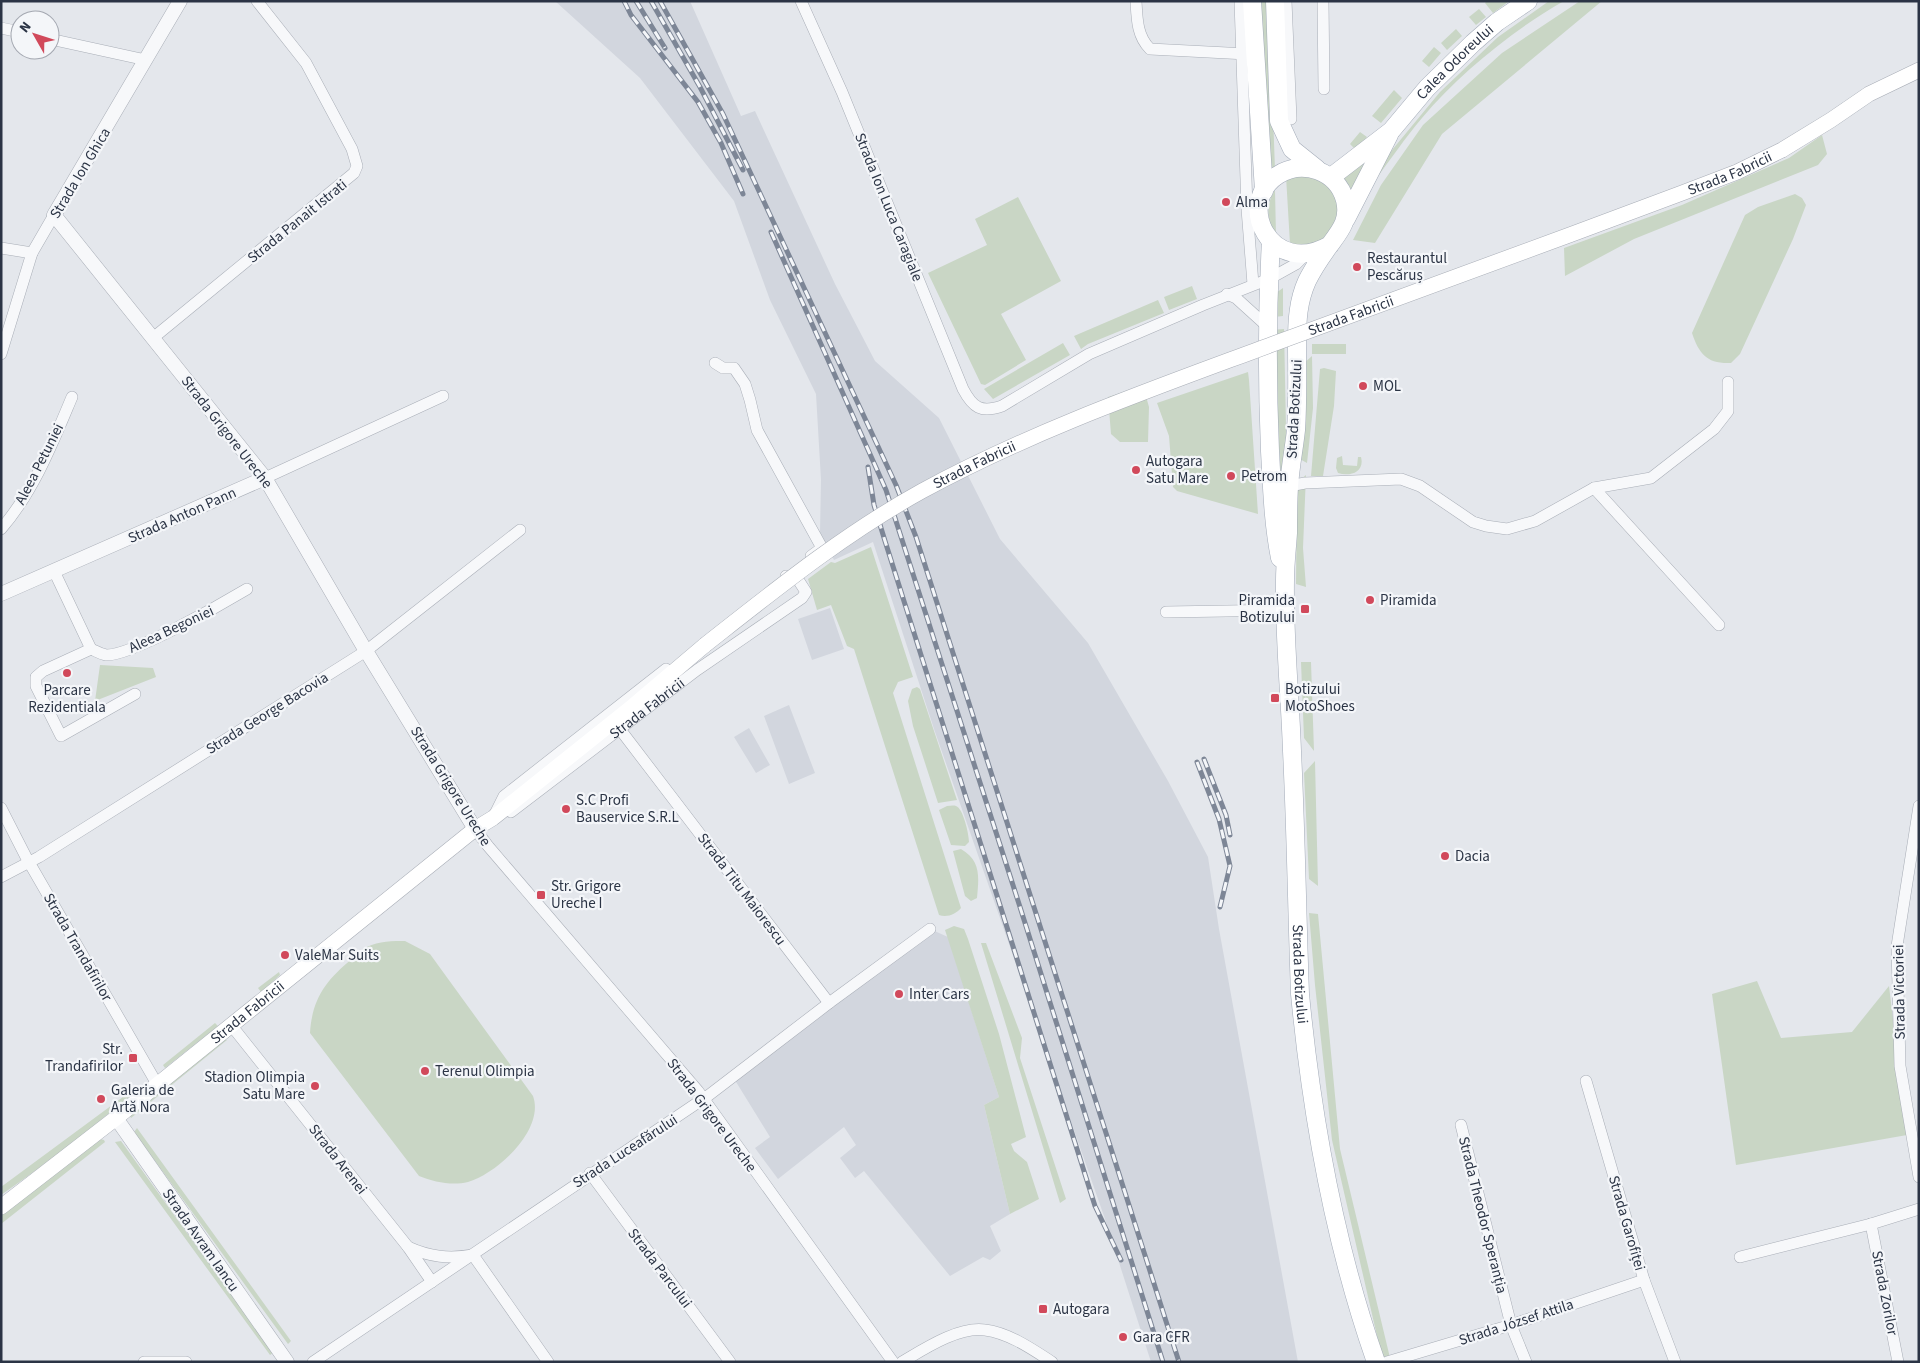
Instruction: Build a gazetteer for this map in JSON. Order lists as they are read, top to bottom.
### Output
{
  "streets": {
    "main road": ["Calea Odoreului", "Strada Fabricii", "Strada Botizului"],
    "street": [
      "Strada Ion Ghica",
      "Strada Ion Luca Caragiale",
      "Strada Panait Istrati",
      "Strada Grigore Ureche",
      "Aleea Petuniei",
      "Strada Anton Pann",
      "Aleea Begoniei",
      "Strada George Bacovia",
      "Strada Titu Maiorescu",
      "Strada Trandafirilor",
      "Strada Victoriei",
      "Strada Luceafărului",
      "Strada Arenei",
      "Strada Theodor Speranția",
      "Strada Garofiței",
      "Strada Avram Iancu",
      "Strada Parcului",
      "Strada Zorilor",
      "Strada József Attila"
    ]
  },
  "crossings": [
    ["Calea Odoreului", "Strada Botizului"],
    ["Strada Ion Ghica", "Strada Grigore Ureche"],
    ["Strada Fabricii", "Strada Grigore Ureche"],
    ["Strada Fabricii", "Strada Titu Maiorescu"],
    ["Strada Fabricii", "Strada Trandafirilor"],
    ["Strada Fabricii", "Strada Arenei"],
    ["Strada Fabricii", "Strada Avram Iancu"],
    ["Strada Panait Istrati", "Strada Grigore Ureche"],
    ["Strada Grigore Ureche", "Strada Anton Pann"],
    ["Strada Grigore Ureche", "Strada George Bacovia"],
    ["Strada Grigore Ureche", "Strada Luceafărului"],
    ["Strada George Bacovia", "Strada Trandafirilor"],
    ["Strada Titu Maiorescu", "Strada Luceafărului"],
    ["Strada Luceafărului", "Strada Arenei"],
    ["Strada Luceafărului", "Strada Parcului"],
    ["Strada Theodor Speranția", "Strada József Attila"],
    ["Strada Garofiței", "Strada József Attila"]
  ],
  "places": {
    "other": [
      "Alma",
      "Restaurantul Pescăruș",
      "MOL",
      "Autogara Satu Mare",
      "Petrom",
      "Piramida",
      "Parcare Rezidentiala",
      "S.C Profi Bauservice S.R.L",
      "Dacia",
      "ValeMar Suits",
      "Inter Cars",
      "Terenul Olimpia",
      "Stadion Olimpia Satu Mare",
      "Galeria de Artă Nora",
      "Gara CFR"
    ],
    "transit": [
      "Piramida Botizului",
      "Botizului MotoShoes",
      "Str. Grigore Ureche I",
      "Str. Trandafirilor",
      "Autogara"
    ]
  },
  "north": "top left"
}
